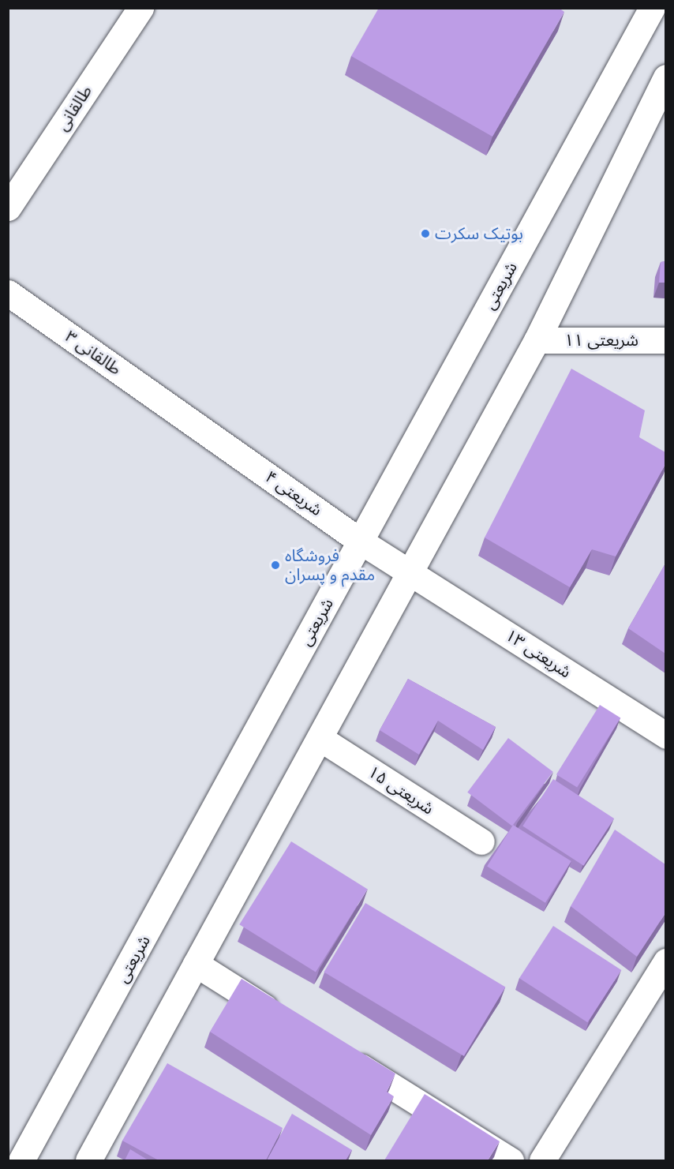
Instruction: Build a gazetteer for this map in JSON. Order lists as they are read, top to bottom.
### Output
{
  "streets": {
    "main road": [
      "طالقانی",
      "شریعتی",
      "شریعتی ۱۱",
      "طالقانی ۳",
      "شریعتی ۴",
      "شریعتی ۱۳",
      "شریعتی ۱۵"
    ]
  },
  "crossings": [
    ["شریعتی", "شریعتی ۴"],
    ["طالقانی ۳", "شریعتی ۴"],
    ["شریعتی ۴", "شریعتی ۱۳"]
  ],
  "places": ["بوتیک سکرت", "فروشگاه مقدم و پسران"]
}
